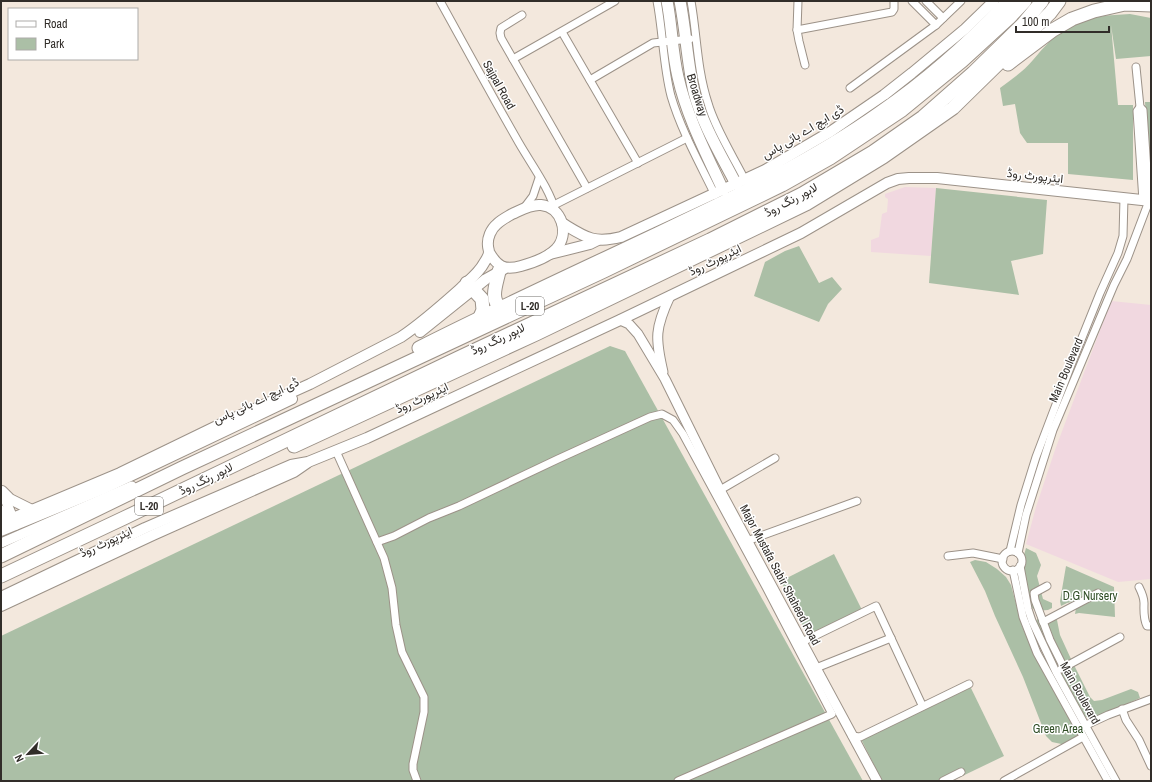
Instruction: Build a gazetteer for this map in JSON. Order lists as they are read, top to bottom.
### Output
{
  "streets": {
    "highway": ["لاہور رنگ روڈ", "L-20"],
    "main road": ["Broadway", "ڈی ایچ اے بائی پاس", "ایئرپورٹ روڈ"],
    "street": ["Sajpal Road", "Main Boulevard", "Major Mustafa Sabir Shaheed Road"]
  },
  "crossings": [
    ["Sajpal Road", "ڈی ایچ اے بائی پاس"],
    ["Broadway", "ڈی ایچ اے بائی پاس"],
    ["ایئرپورٹ روڈ", "Main Boulevard"]
  ],
  "parks": ["D.G Nursery", "Green Area"],
  "legend": ["Road", "Park"],
  "scale_bar": "100 m",
  "north": "bottom left"
}
